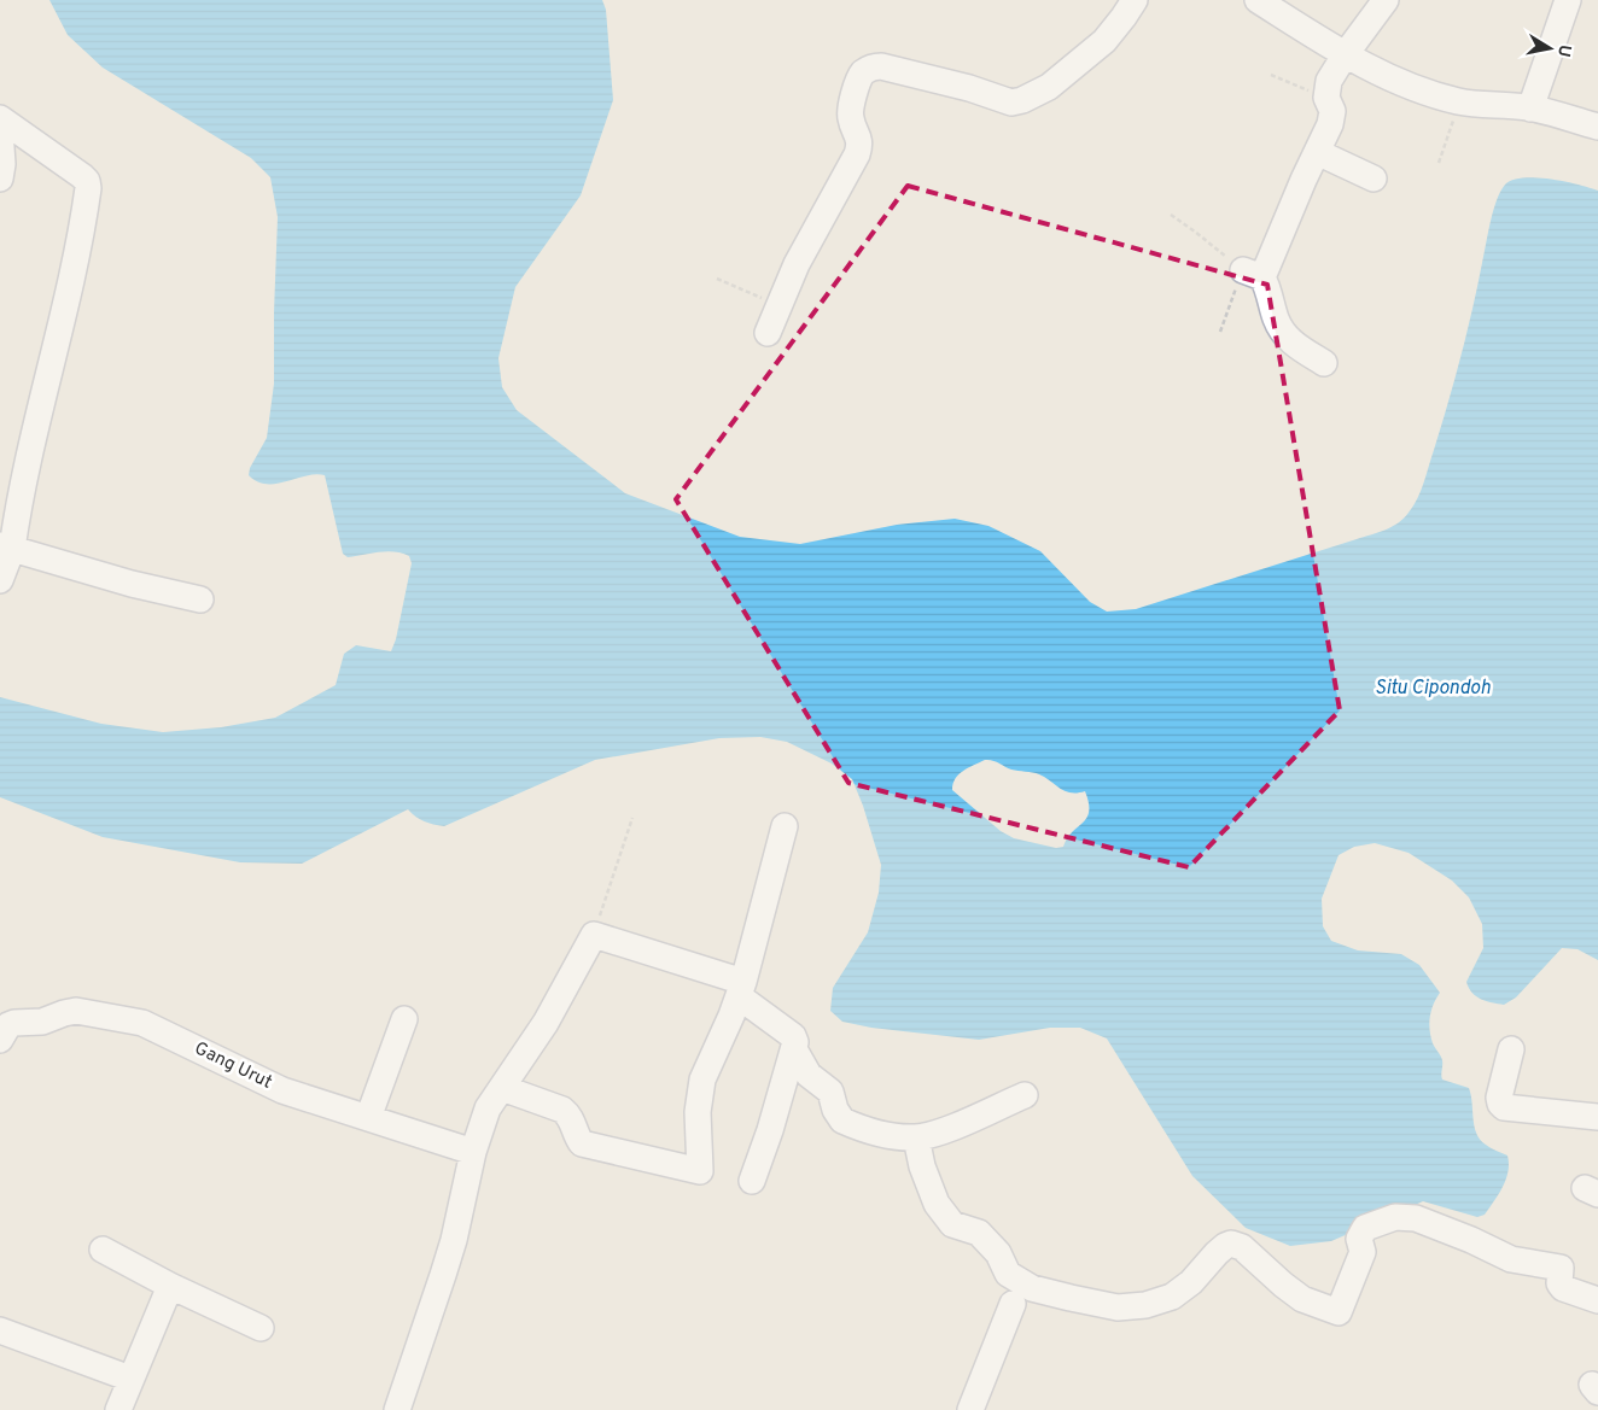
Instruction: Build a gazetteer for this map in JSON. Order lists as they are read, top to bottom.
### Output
{
  "streets": {
    "street": ["Gang Urut"]
  },
  "water": ["Situ Cipondoh"],
  "north": "right"
}
